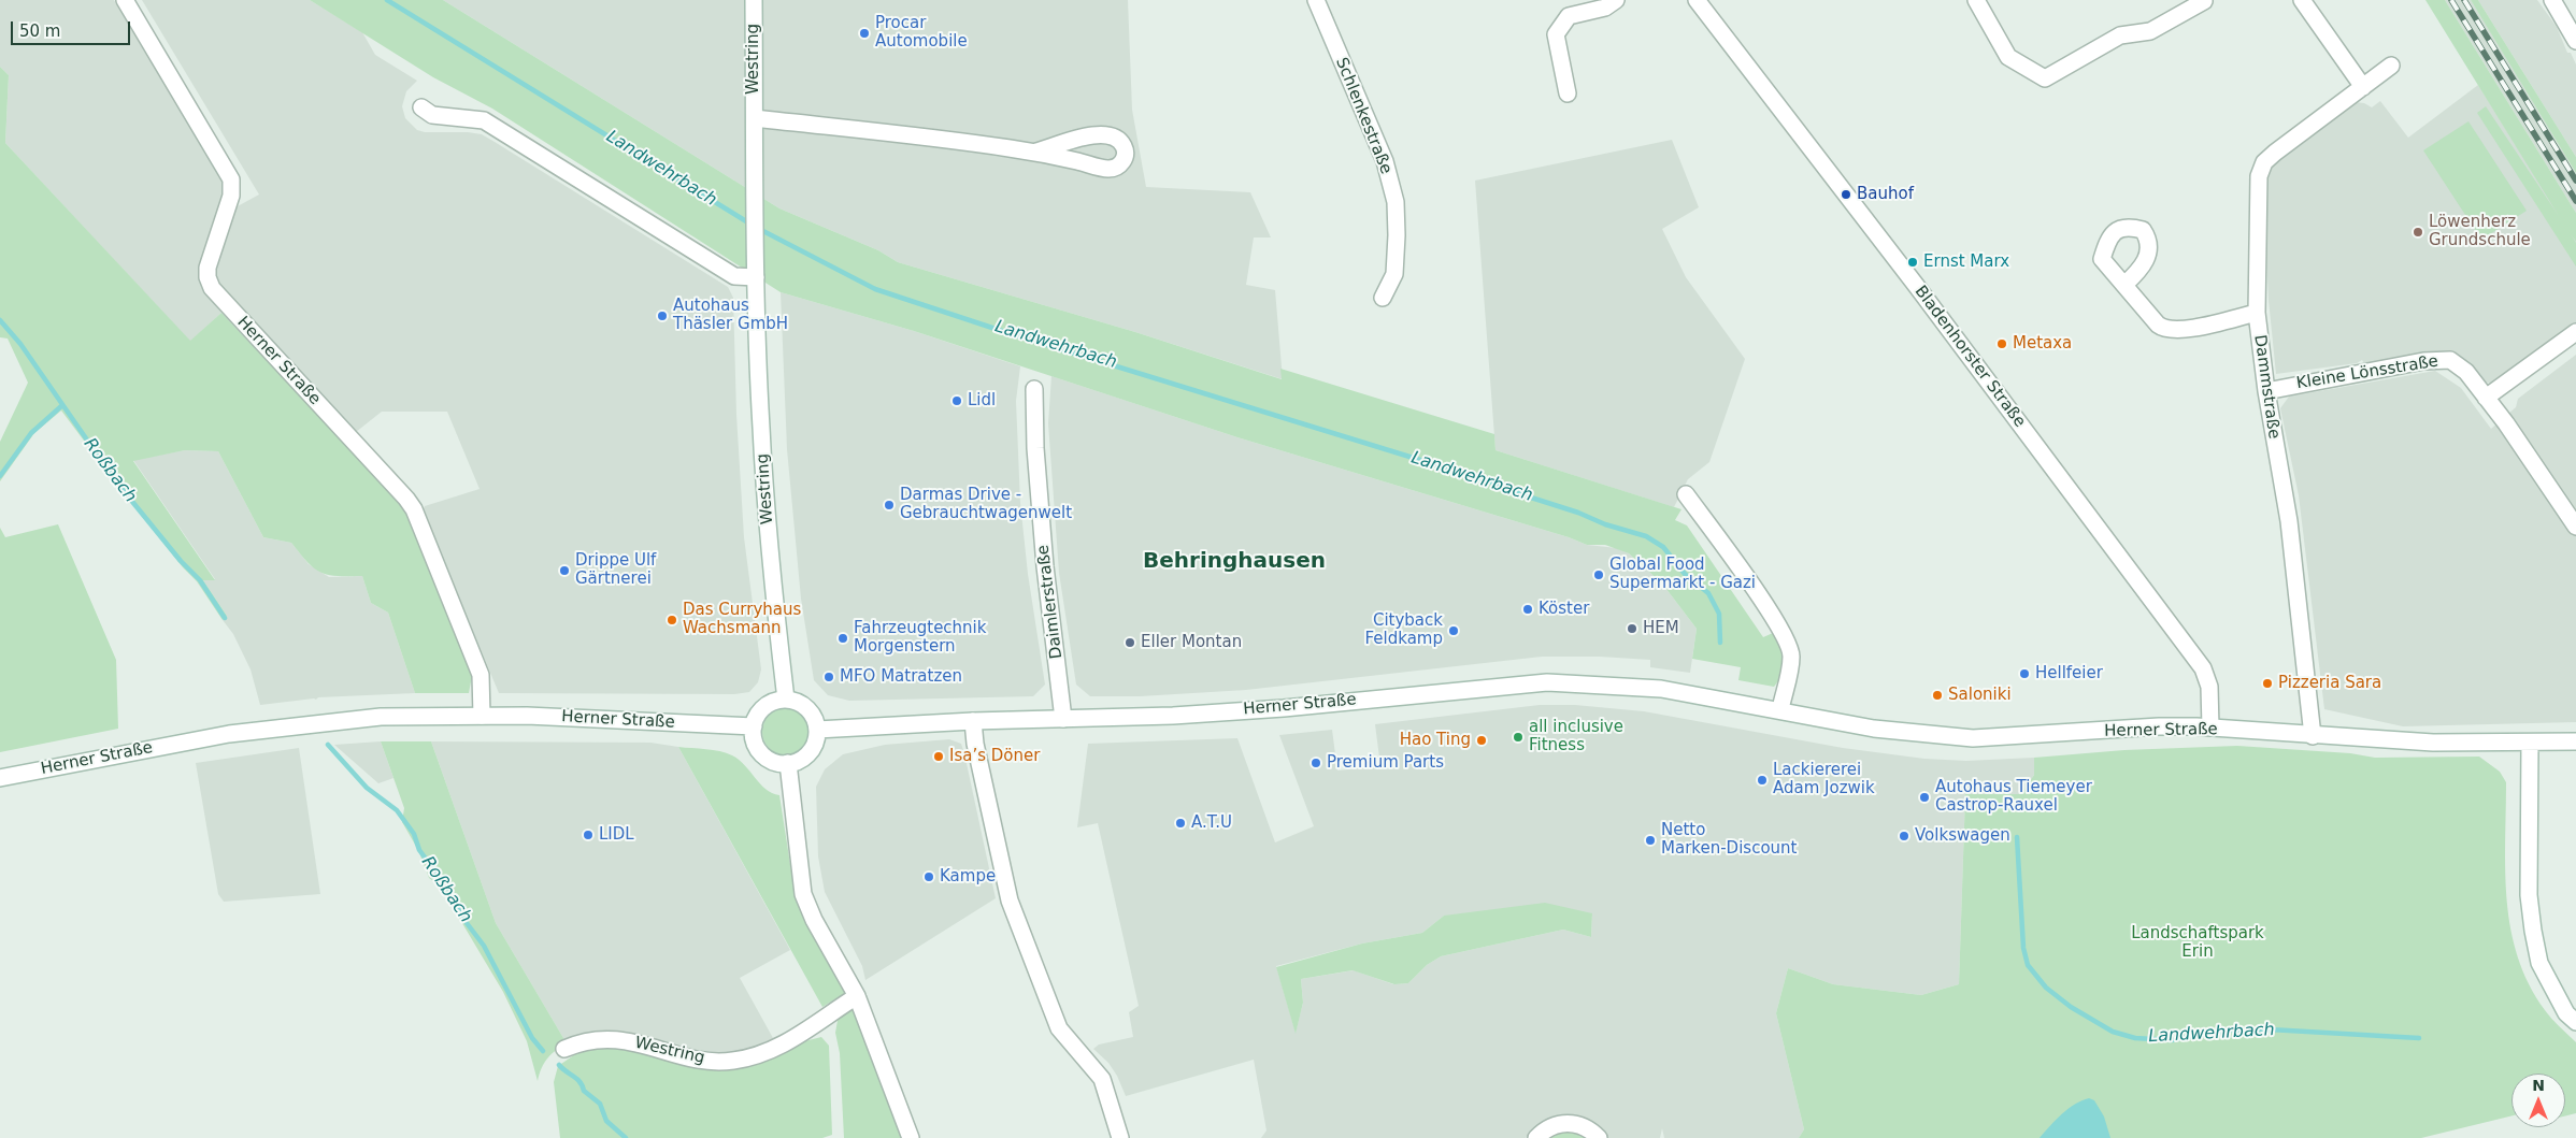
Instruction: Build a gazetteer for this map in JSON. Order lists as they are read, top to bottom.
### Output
{
  "streets": {
    "street": [
      "Westring",
      "Schlenkestraße",
      "Bladenhorster Straße",
      "Herner Straße",
      "Kleine Lönsstraße",
      "Dammstraße",
      "Daimlerstraße"
    ]
  },
  "crossings": [
    ["Westring", "Herner Straße"],
    ["Bladenhorster Straße", "Herner Straße"],
    ["Herner Straße", "Dammstraße"],
    ["Herner Straße", "Daimlerstraße"],
    ["Kleine Lönsstraße", "Dammstraße"]
  ],
  "districts": ["Behringhausen"],
  "water": ["Landwehrbach", "Roßbach"],
  "parks": ["Landschaftspark Erin"],
  "places": [
    "Procar Automobile",
    "Bauhof",
    "Löwenherz Grundschule",
    "Ernst Marx",
    "Autohaus Thäsler GmbH",
    "Metaxa",
    "Lidl",
    "Darmas Drive - Gebrauchtwagenwelt",
    "Drippe Ulf Gärtnerei",
    "Global Food Supermarkt - Gazi",
    "Köster",
    "Das Curryhaus Wachsmann",
    "HEM",
    "Cityback Feldkamp",
    "Fahrzeugtechnik Morgenstern",
    "Eller Montan",
    "Hellfeier",
    "MFO Matratzen",
    "Pizzeria Sara",
    "Saloniki",
    "all inclusive Fitness",
    "Hao Ting",
    "Isa’s Döner",
    "Premium Parts",
    "Lackiererei Adam Jozwik",
    "Autohaus Tiemeyer Castrop-Rauxel",
    "A.T.U",
    "LIDL",
    "Volkswagen",
    "Netto Marken-Discount",
    "Kampe"
  ],
  "scale_bar": "50 m",
  "north": "top"
}
